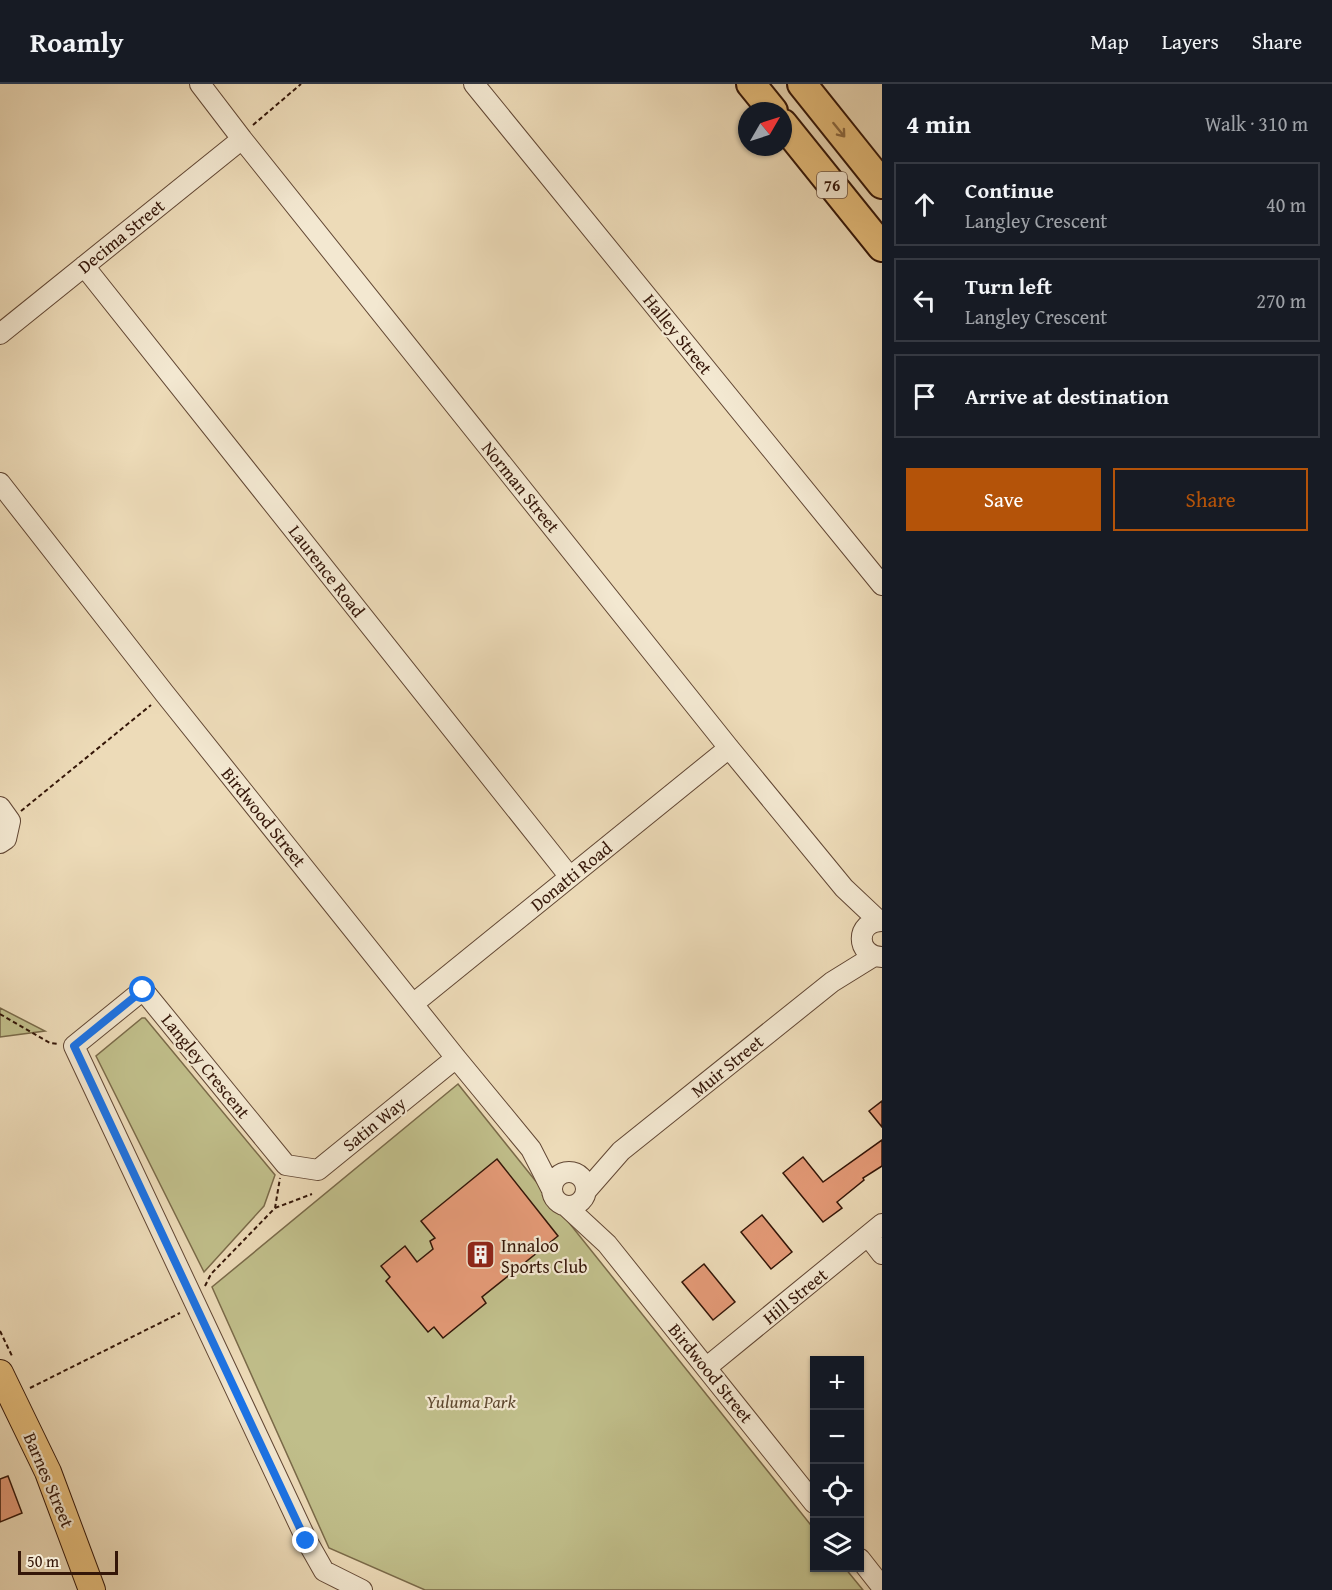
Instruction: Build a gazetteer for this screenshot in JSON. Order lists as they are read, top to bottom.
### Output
{
  "streets": {
    "highway": ["76"],
    "main road": ["Barnes Street"],
    "street": [
      "Decima Street",
      "Halley Street",
      "Norman Street",
      "Laurence Road",
      "Birdwood Street",
      "Donatti Road",
      "Langley Crescent",
      "Muir Street",
      "Satin Way",
      "Hill Street"
    ]
  },
  "crossings": [
    ["Decima Street", "Norman Street"],
    ["Decima Street", "Laurence Road"],
    ["Norman Street", "Donatti Road"],
    ["Norman Street", "Muir Street"],
    ["Laurence Road", "Donatti Road"],
    ["Birdwood Street", "Donatti Road"],
    ["Birdwood Street", "Muir Street"],
    ["Birdwood Street", "Satin Way"],
    ["Birdwood Street", "Hill Street"],
    ["Langley Crescent", "Satin Way"]
  ],
  "parks": ["Yuluma Park"],
  "places": {
    "building": ["Innaloo Sports Club"]
  },
  "scale_bar": "50 m",
  "north": "top right",
  "page": {
    "header": "Roamly",
    "nav": ["Map", "Layers", "Share"],
    "heading": ["4 min", "Walk · 310 m"],
    "list": [
      ["Continue", "Langley Crescent", "40 m"],
      ["Turn left", "Langley Crescent", "270 m"],
      "Arrive at destination"
    ],
    "buttons": ["Save", "Share"],
    "map_buttons": ["+", "−"],
    "scale": "50 m"
  }
}
